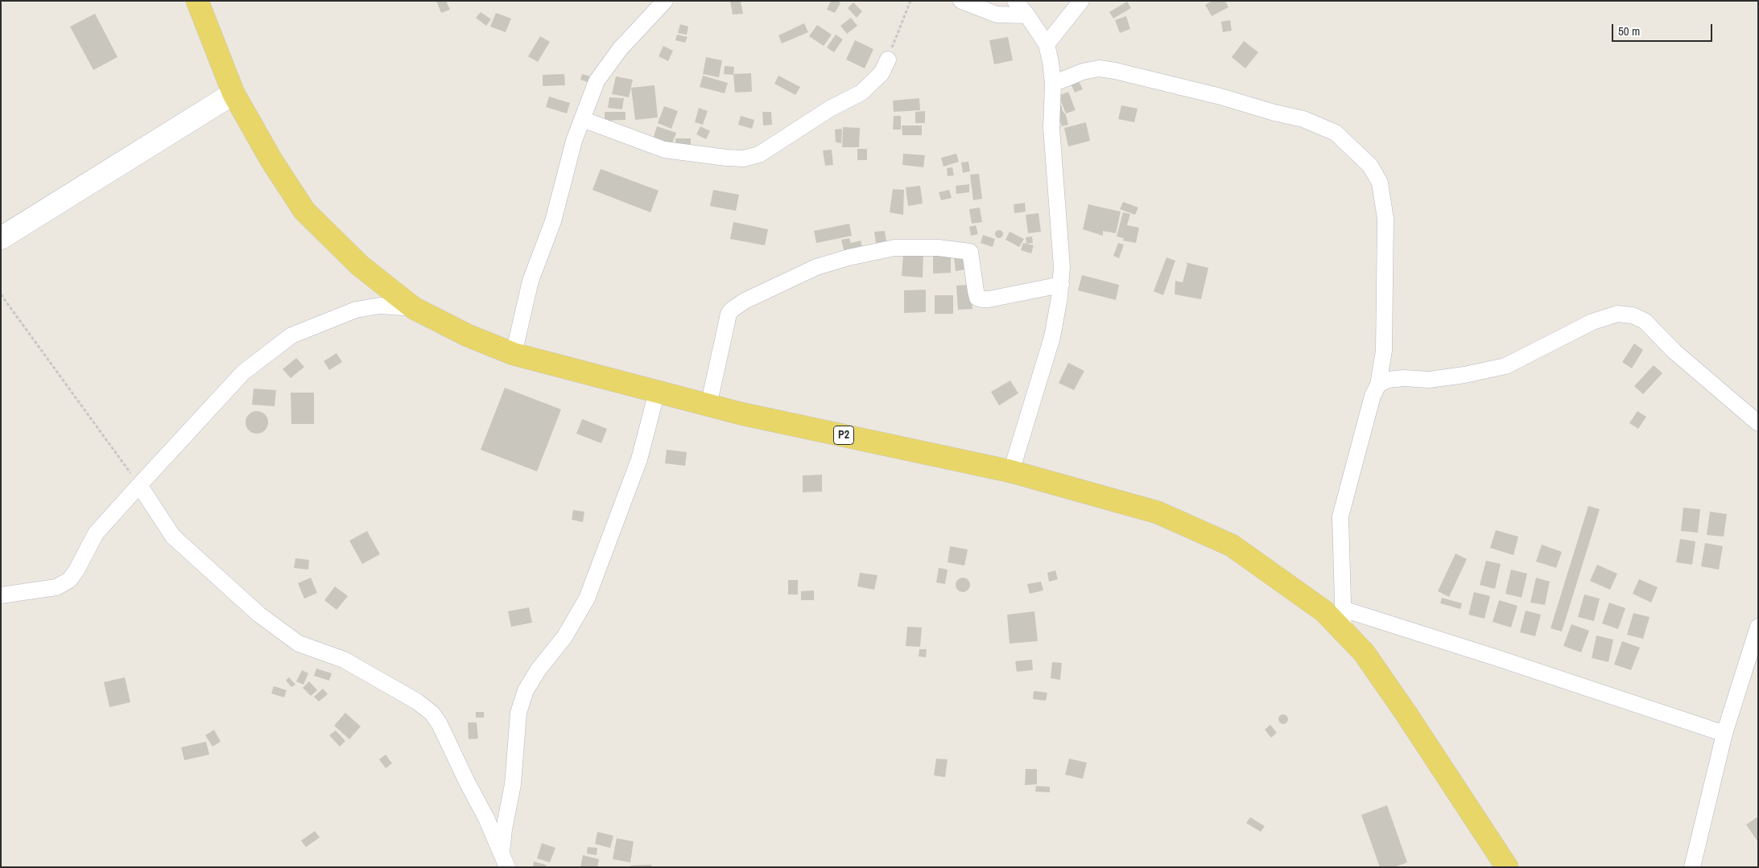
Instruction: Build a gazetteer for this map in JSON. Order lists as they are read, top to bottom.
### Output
{
  "streets": {
    "main road": ["P2"]
  },
  "scale_bar": "50 m"
}
